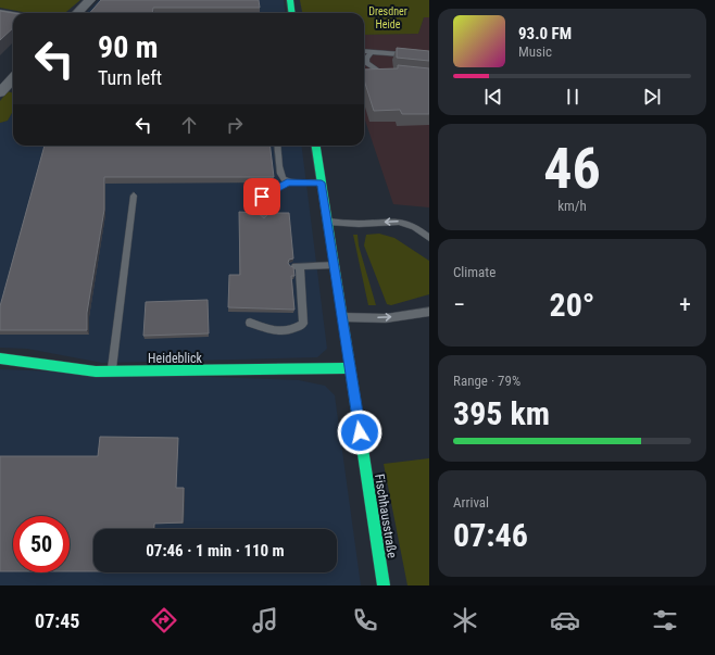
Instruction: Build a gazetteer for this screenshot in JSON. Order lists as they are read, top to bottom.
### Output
{
  "streets": {
    "main road": ["Heideblick", "Fischhausstraße"]
  },
  "crossings": [
    ["Heideblick", "Fischhausstraße"]
  ],
  "parks": ["Dresdner Heide"],
  "page": {
    "turn": ["90 m", "Turn left"],
    "song": ["93.0 FM", "Music"],
    "tile": [
      ["46", "km/h"],
      "Climate",
      ["Range · 79%", "395 km"],
      ["Arrival", "07:46"]
    ],
    "heat": ["−", "20°", "+"],
    "limit": "50",
    "trip": "07:46 · 1 min · 110 m",
    "tabs": "07:45"
  }
}
